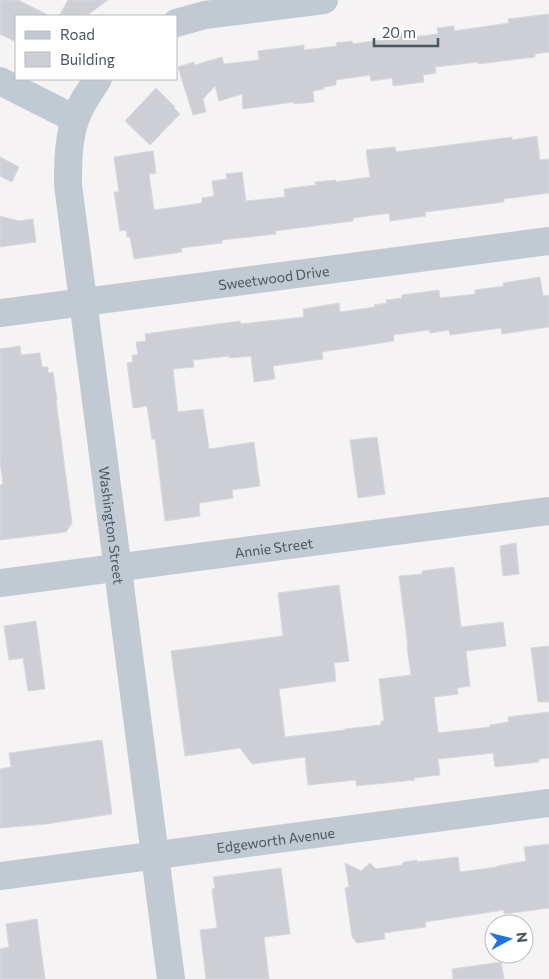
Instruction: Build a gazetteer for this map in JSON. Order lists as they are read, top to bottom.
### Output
{
  "streets": {
    "street": [
      "Sweetwood Drive",
      "Washington Street",
      "Annie Street",
      "Edgeworth Avenue"
    ]
  },
  "crossings": [
    ["Sweetwood Drive", "Washington Street"],
    ["Washington Street", "Annie Street"],
    ["Washington Street", "Edgeworth Avenue"]
  ],
  "legend": ["Road", "Building"],
  "scale_bar": "20 m",
  "north": "right"
}
